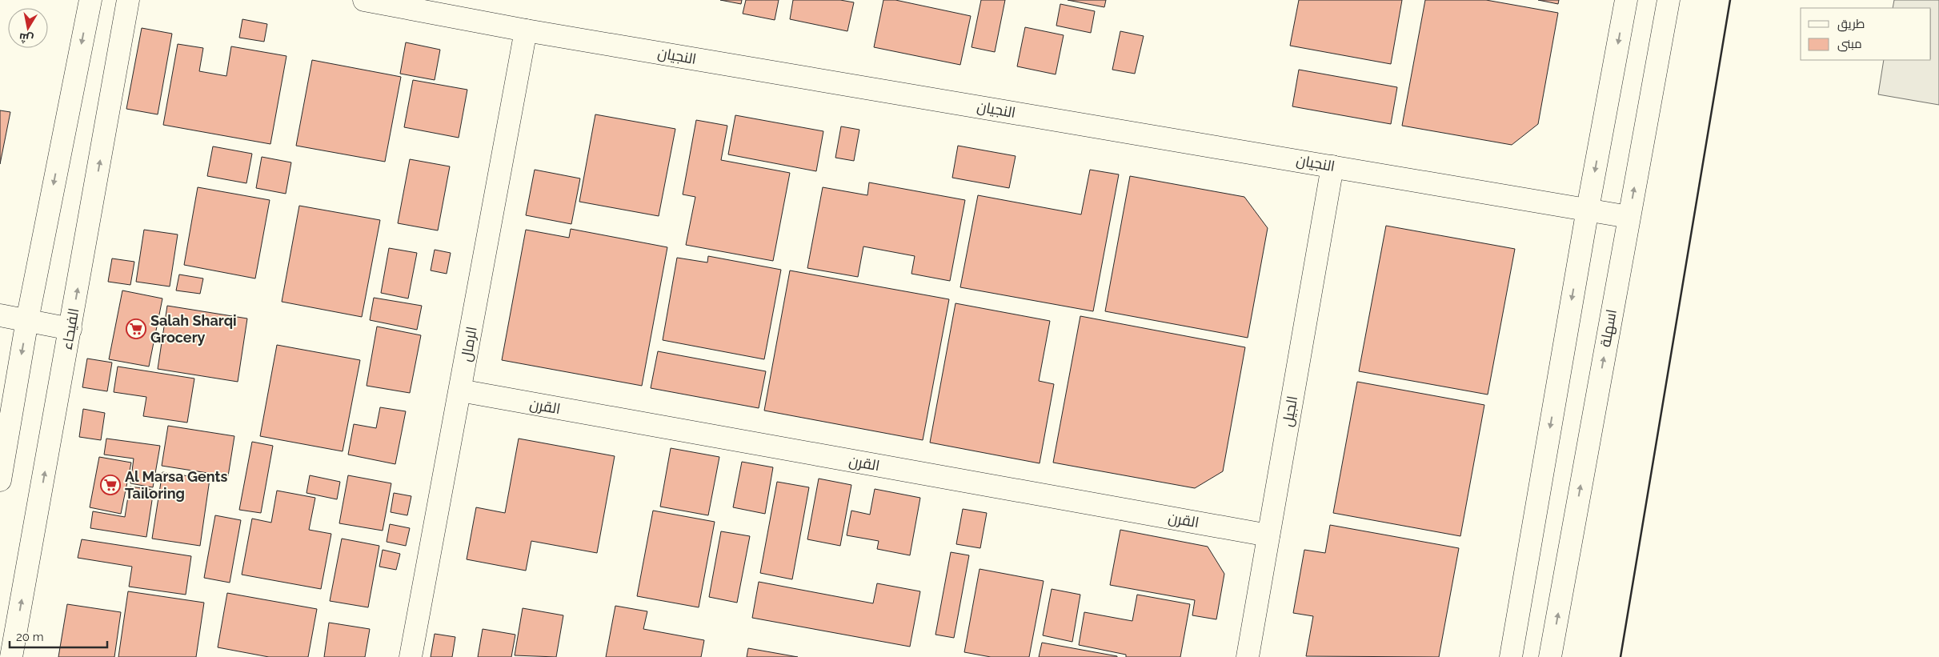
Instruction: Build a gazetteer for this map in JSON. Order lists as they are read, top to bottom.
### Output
{
  "streets": {
    "street": [
      "النجيان",
      "اسهلة",
      "الفيحاء",
      "الرمال",
      "القرن",
      "الجيل"
    ]
  },
  "crossings": [
    ["النجيان", "اسهلة"],
    ["النجيان", "الرمال"],
    ["النجيان", "الجيل"],
    ["الرمال", "القرن"],
    ["القرن", "الجيل"]
  ],
  "places": {
    "supermarket": ["Salah Sharqi Grocery", "Al Marsa Gents Tailoring"]
  },
  "legend": ["طريق", "مبنى"],
  "scale_bar": "20 m",
  "north": "bottom"
}
